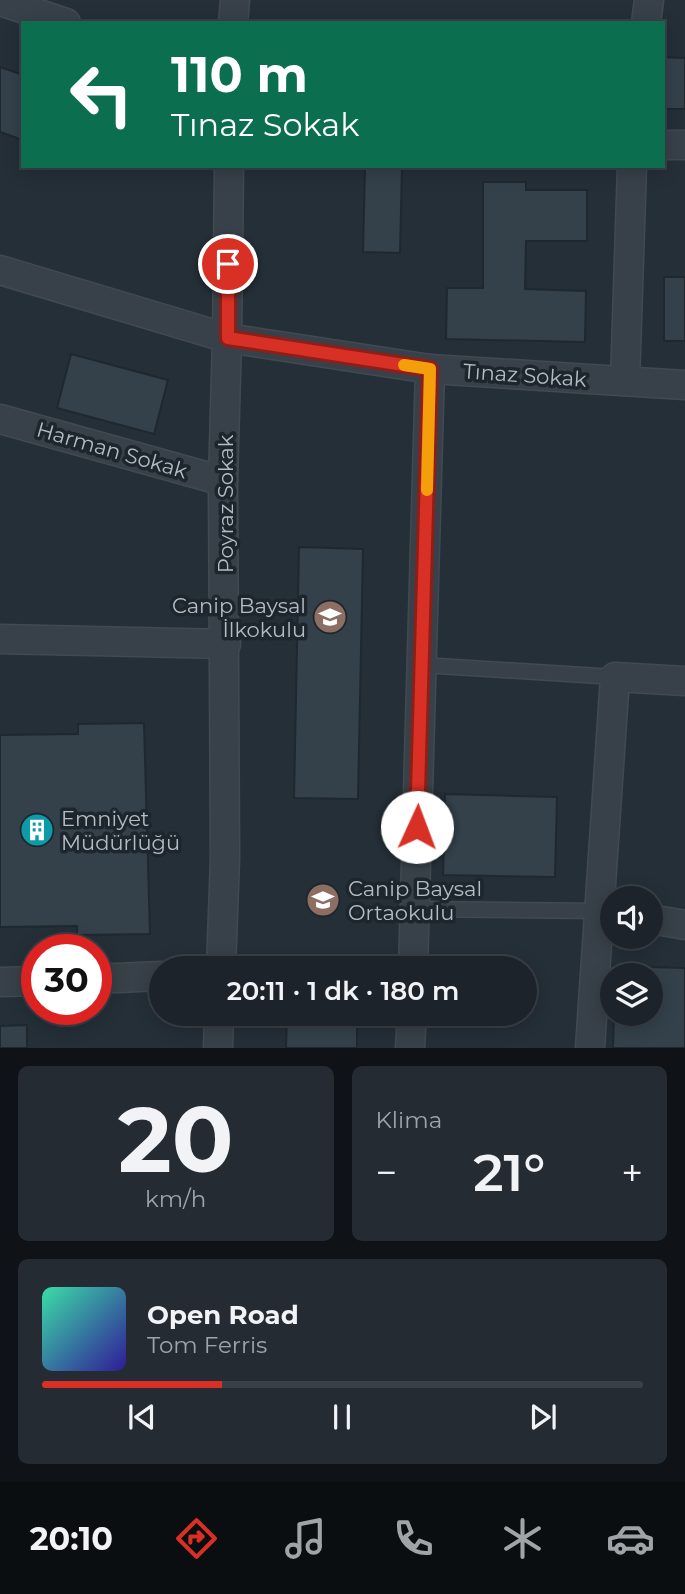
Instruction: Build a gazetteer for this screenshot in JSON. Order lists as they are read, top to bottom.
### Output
{
  "streets": {
    "street": ["Tınaz Sokak", "Harman Sokak", "Poyraz Sokak"]
  },
  "crossings": [
    ["Tınaz Sokak", "Poyraz Sokak"],
    ["Harman Sokak", "Poyraz Sokak"]
  ],
  "places": {
    "school or university": ["Canip Baysal İlkokulu", "Canip Baysal Ortaokulu"],
    "building": ["Emniyet Müdürlüğü"]
  },
  "page": {
    "turn": ["110 m", "Tınaz Sokak"],
    "limit": "30",
    "trip": "20:11 · 1 dk · 180 m",
    "tile": [
      ["20", "km/h"],
      "Klima"
    ],
    "heat": ["−", "21°", "+"],
    "song": ["Open Road", "Tom Ferris"],
    "tabs": "20:10"
  }
}
